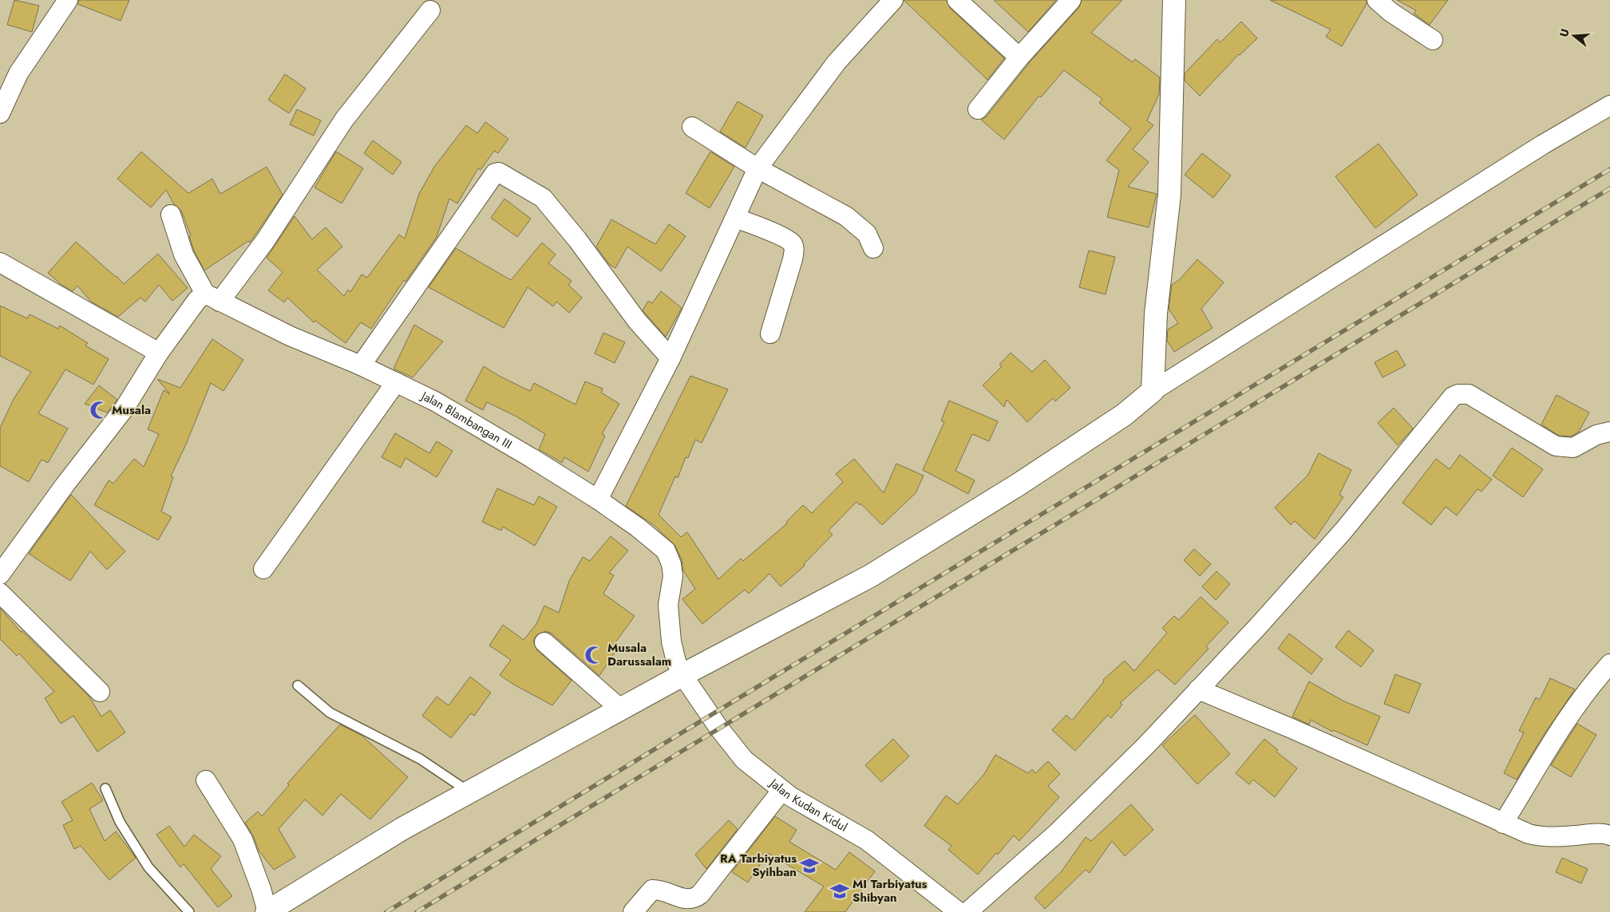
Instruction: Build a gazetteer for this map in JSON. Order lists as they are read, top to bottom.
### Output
{
  "streets": {
    "street": ["Jalan Blambangan III", "Jalan Kudan Kidul"]
  },
  "crossings": [
    ["Jalan Blambangan III", "Jalan Kudan Kidul"]
  ],
  "places": {
    "mosque": ["Musala", "Musala Darussalam"],
    "school or university": ["RA Tarbiyatus Syihban", "MI Tarbiyatus Shibyan"]
  },
  "north": "left"
}
